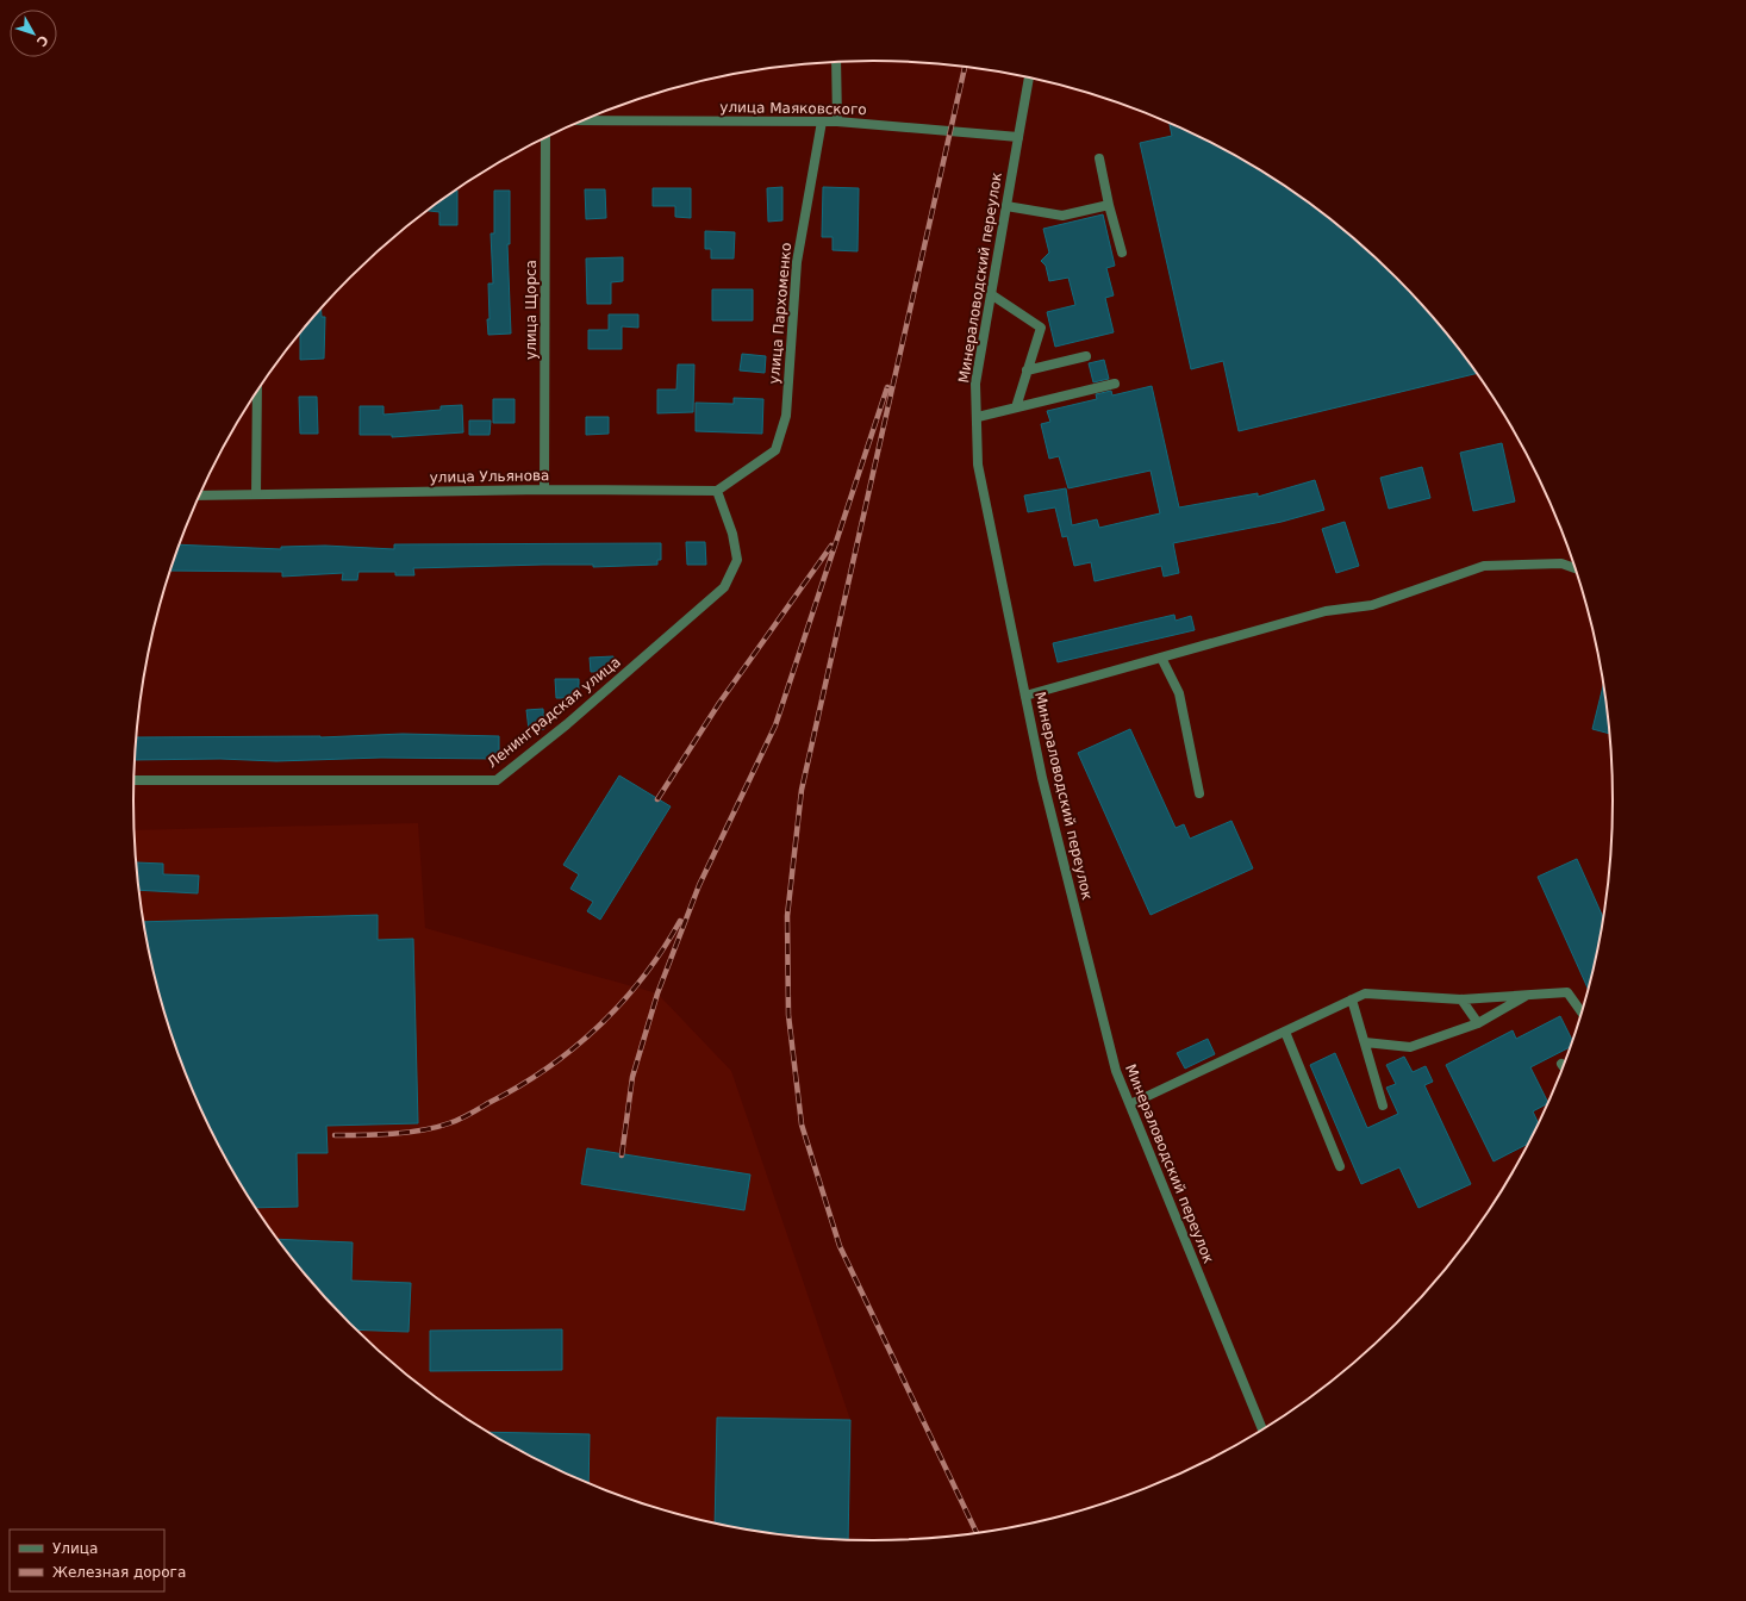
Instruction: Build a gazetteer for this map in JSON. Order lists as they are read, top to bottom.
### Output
{
  "streets": {
    "street": [
      "улица Маяковского",
      "Минераловодский переулок",
      "улица Щорса",
      "улица Пархоменко",
      "улица Ульянова",
      "Ленинградская улица"
    ]
  },
  "crossings": [
    ["улица Маяковского", "Минераловодский переулок"],
    ["улица Маяковского", "улица Пархоменко"],
    ["улица Щорса", "улица Ульянова"],
    ["улица Пархоменко", "улица Ульянова"],
    ["улица Пархоменко", "Ленинградская улица"],
    ["улица Ульянова", "Ленинградская улица"]
  ],
  "legend": ["Улица", "Железная дорога"],
  "north": "bottom right"
}
